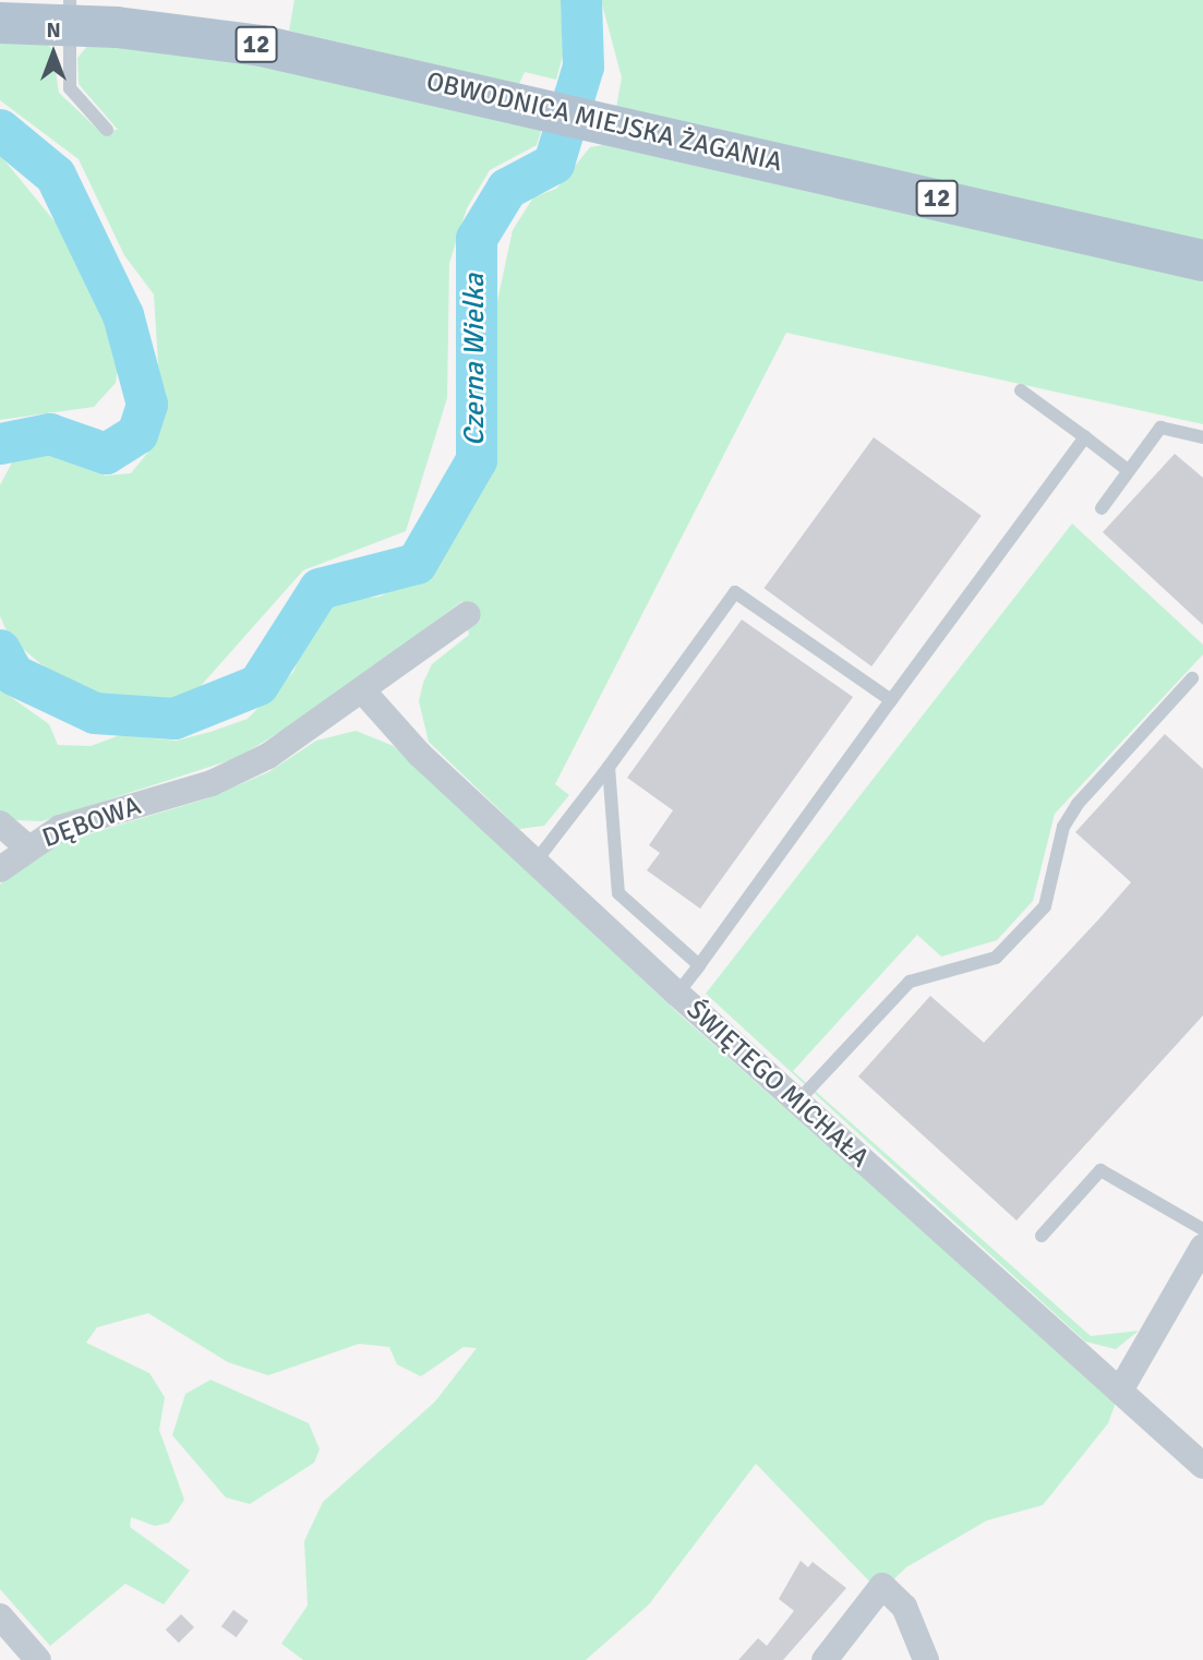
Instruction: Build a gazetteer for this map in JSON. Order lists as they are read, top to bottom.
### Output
{
  "streets": {
    "main road": ["12", "OBWODNICA MIEJSKA ŻAGANIA"],
    "street": ["DĘBOWA", "ŚWIĘTEGO MICHAŁA"]
  },
  "crossings": [
    ["DĘBOWA", "ŚWIĘTEGO MICHAŁA"]
  ],
  "water": ["Czerna Wielka"],
  "north": "top"
}
